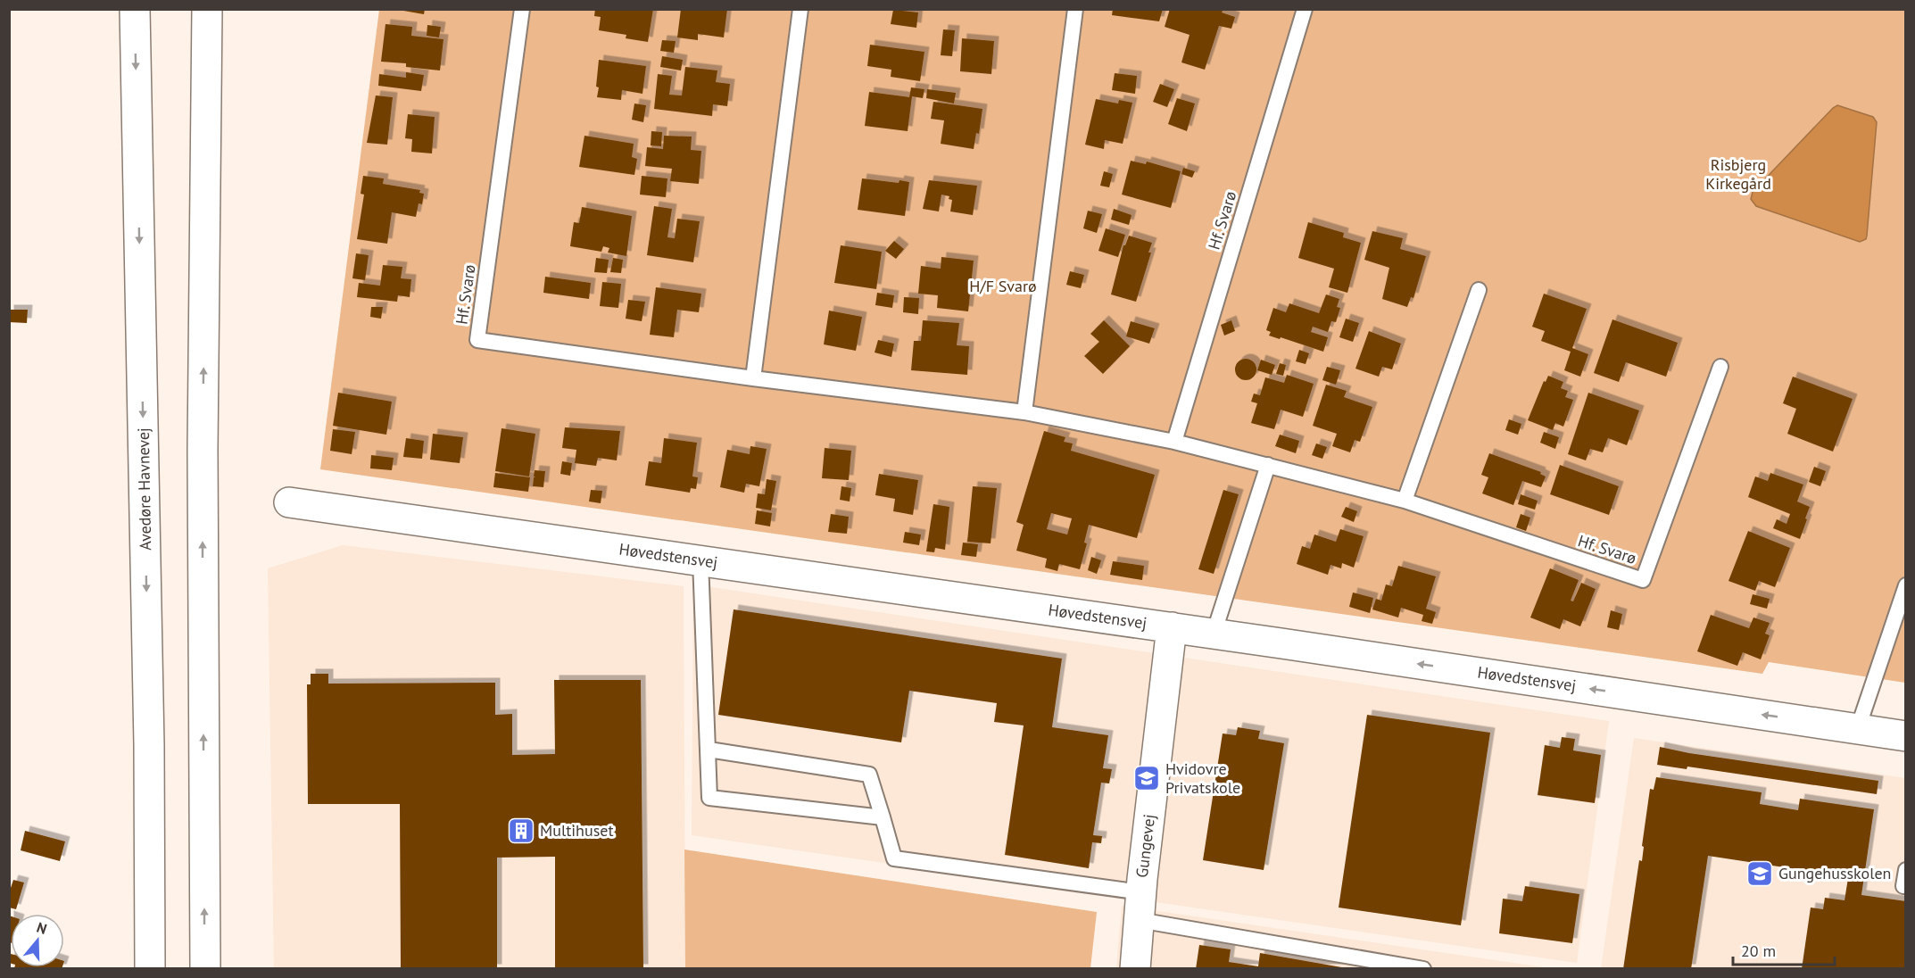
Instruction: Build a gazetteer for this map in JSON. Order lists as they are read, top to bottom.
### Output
{
  "streets": {
    "street": ["Avedøre Havnevej", "Høvedstensvej", "Gungevej"],
    "lane": ["Hf. Svarø"]
  },
  "crossings": [
    ["Høvedstensvej", "Gungevej"]
  ],
  "one_way": ["Høvedstensvej"],
  "parks": ["Risbjerg Kirkegård", "H/F Svarø"],
  "places": {
    "school or university": ["Hvidovre Privatskole", "Gungehusskolen"],
    "building": ["Multihuset"]
  },
  "scale_bar": "20 m",
  "north": "top"
}
